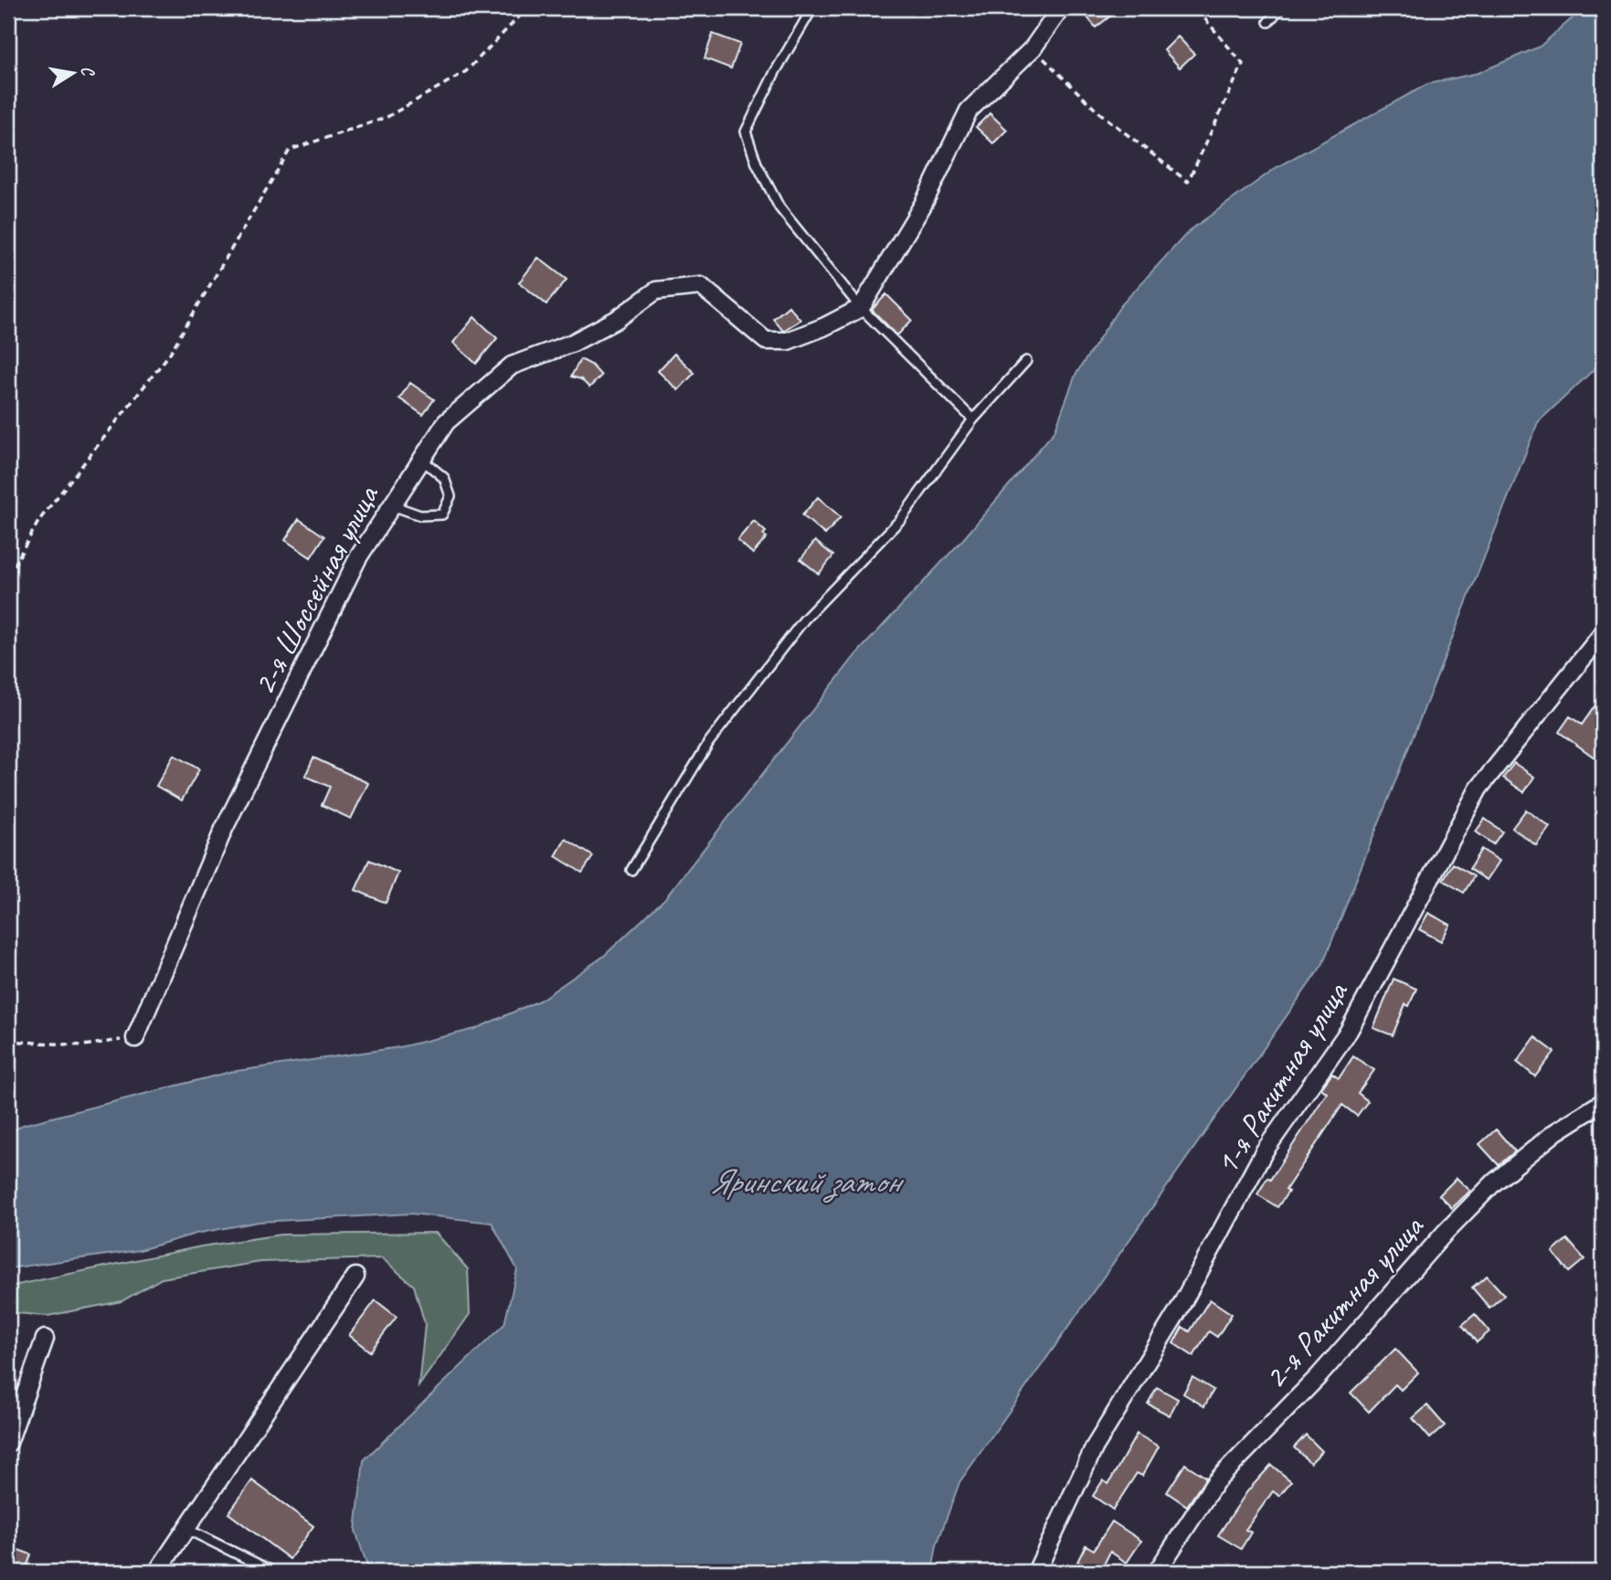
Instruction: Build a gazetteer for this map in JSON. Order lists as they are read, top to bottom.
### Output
{
  "streets": {
    "street": ["2-я Шоссейная улица", "1-я Ракитная улица", "2-я Ракитная улица"]
  },
  "water": ["Яринский затон"],
  "north": "right"
}
